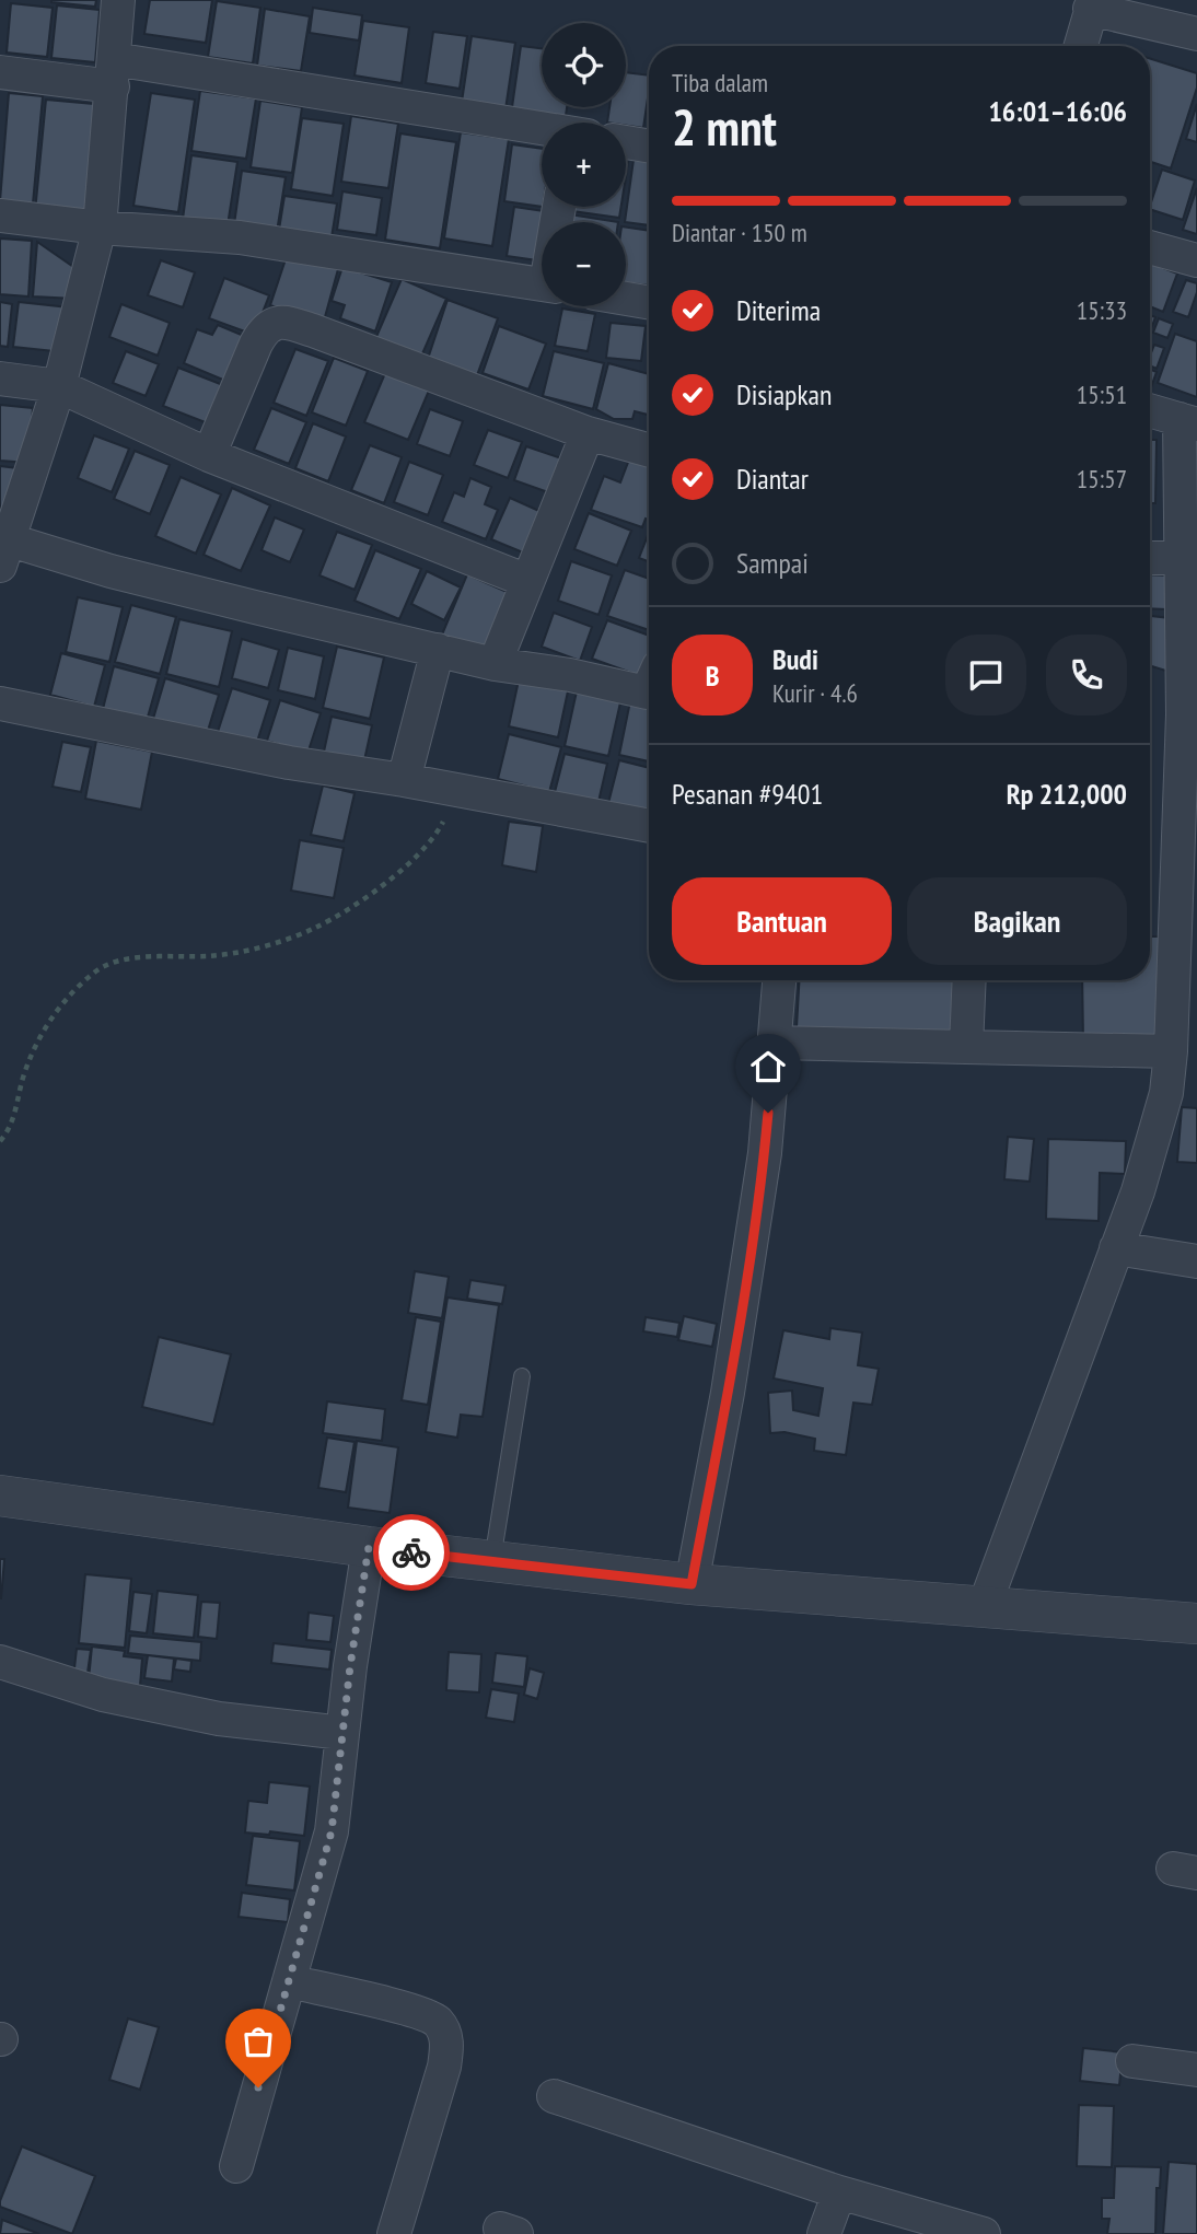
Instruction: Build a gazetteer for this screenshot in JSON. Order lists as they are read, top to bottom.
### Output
{
  "page": {
    "map_buttons": ["+", "−"],
    "heading": ["2 mnt", "Tiba dalam", "16:01–16:06"],
    "panel": [
      "Budi",
      "Kurir · 4.6",
      "Pesanan #9401",
      "Rp 212,000"
    ],
    "bar": "Diantar · 150 m",
    "list": [
      ["Diterima", "15:33"],
      ["Disiapkan", "15:51"],
      ["Diantar", "15:57"],
      "Sampai"
    ],
    "round": "B",
    "buttons": ["Bantuan", "Bagikan"]
  }
}
